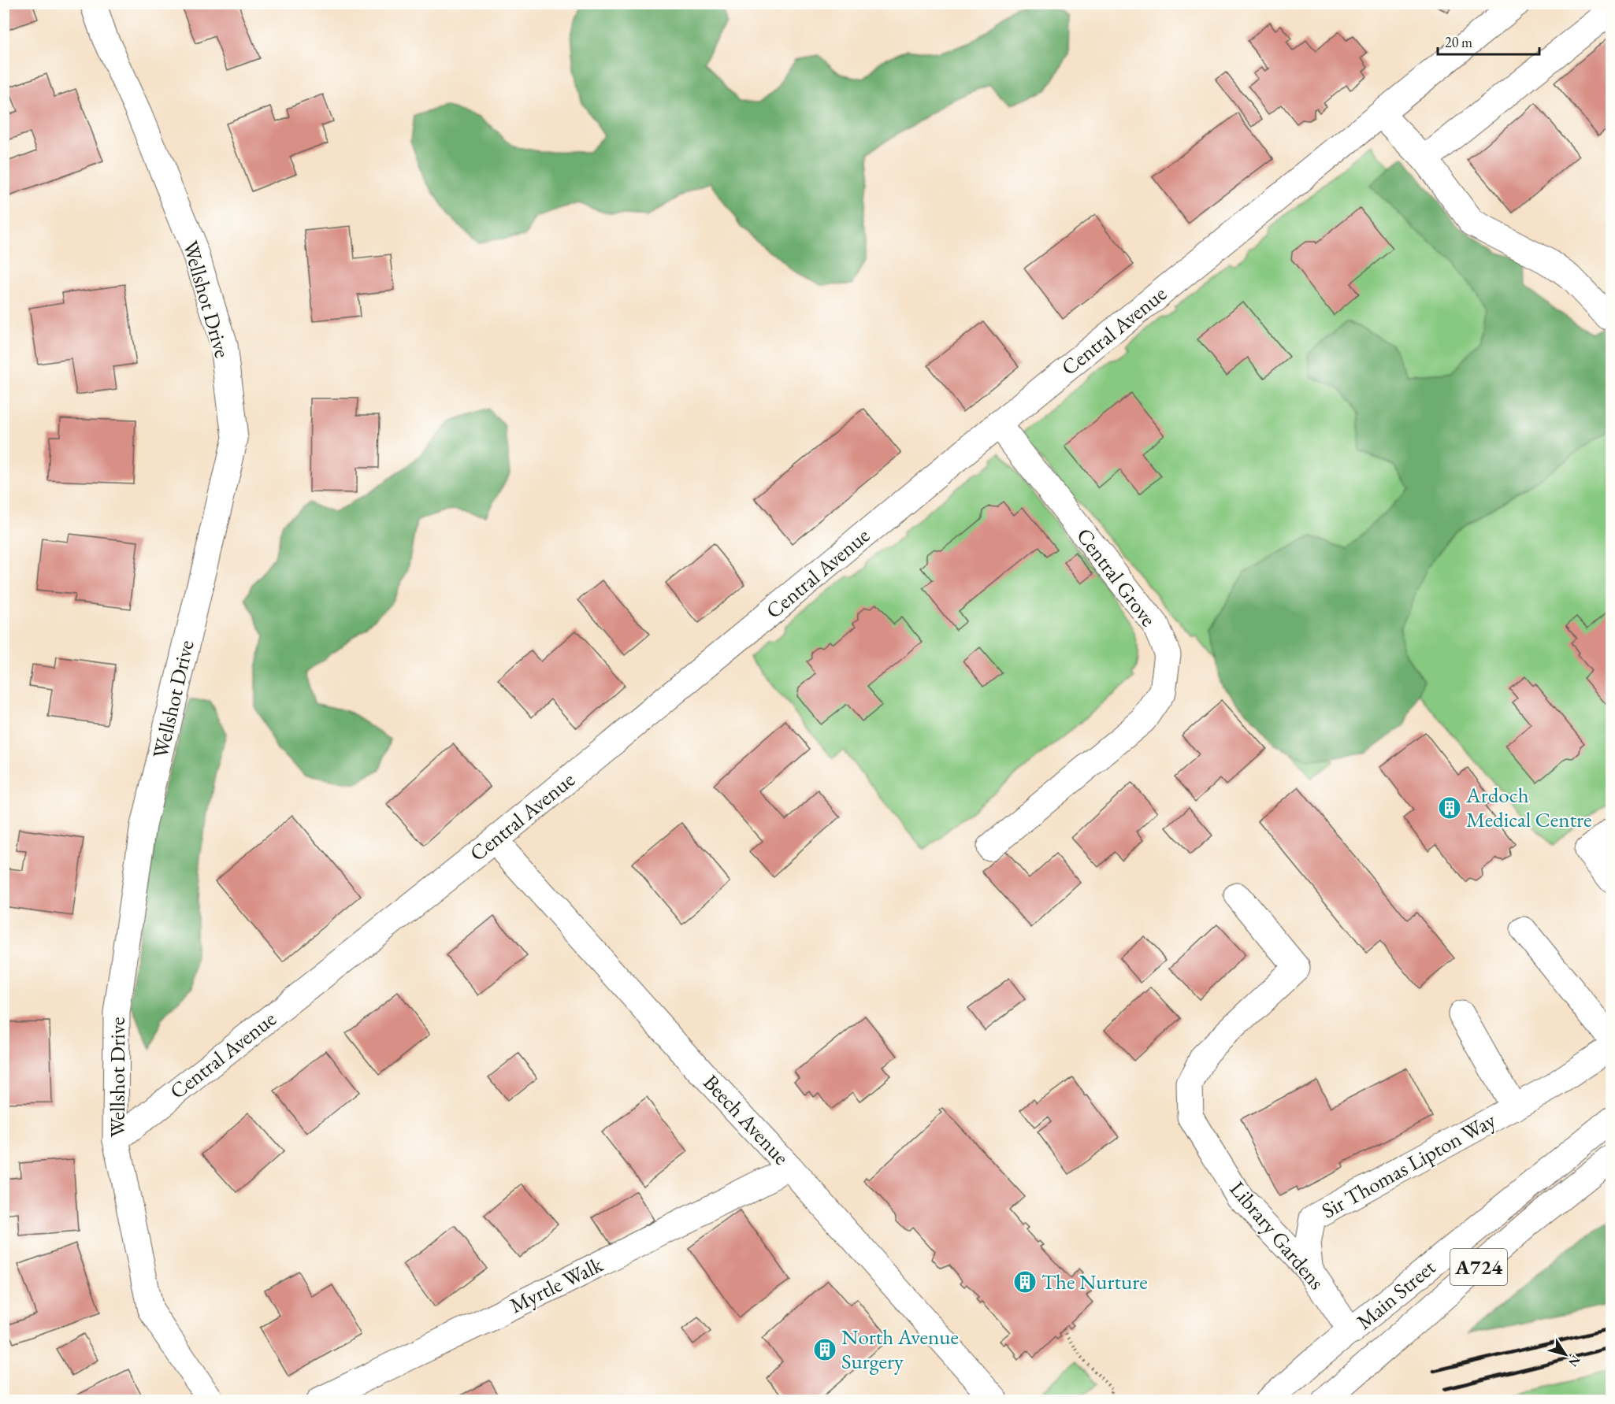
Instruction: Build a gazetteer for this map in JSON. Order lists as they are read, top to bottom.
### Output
{
  "streets": {
    "street": [
      "Wellshot Drive",
      "Central Avenue",
      "Central Grove",
      "Beech Avenue",
      "Sir Thomas Lipton Way",
      "Library Gardens",
      "A724",
      "Myrtle Walk",
      "Main Street"
    ]
  },
  "crossings": [
    ["Wellshot Drive", "Central Avenue"],
    ["Central Avenue", "Central Grove"],
    ["Central Avenue", "Beech Avenue"],
    ["Beech Avenue", "Myrtle Walk"],
    ["Sir Thomas Lipton Way", "Library Gardens"],
    ["Library Gardens", "Main Street"]
  ],
  "places": {
    "building": ["Ardoch Medical Centre", "The Nurture", "North Avenue Surgery"]
  },
  "scale_bar": "20 m",
  "north": "bottom right"
}
